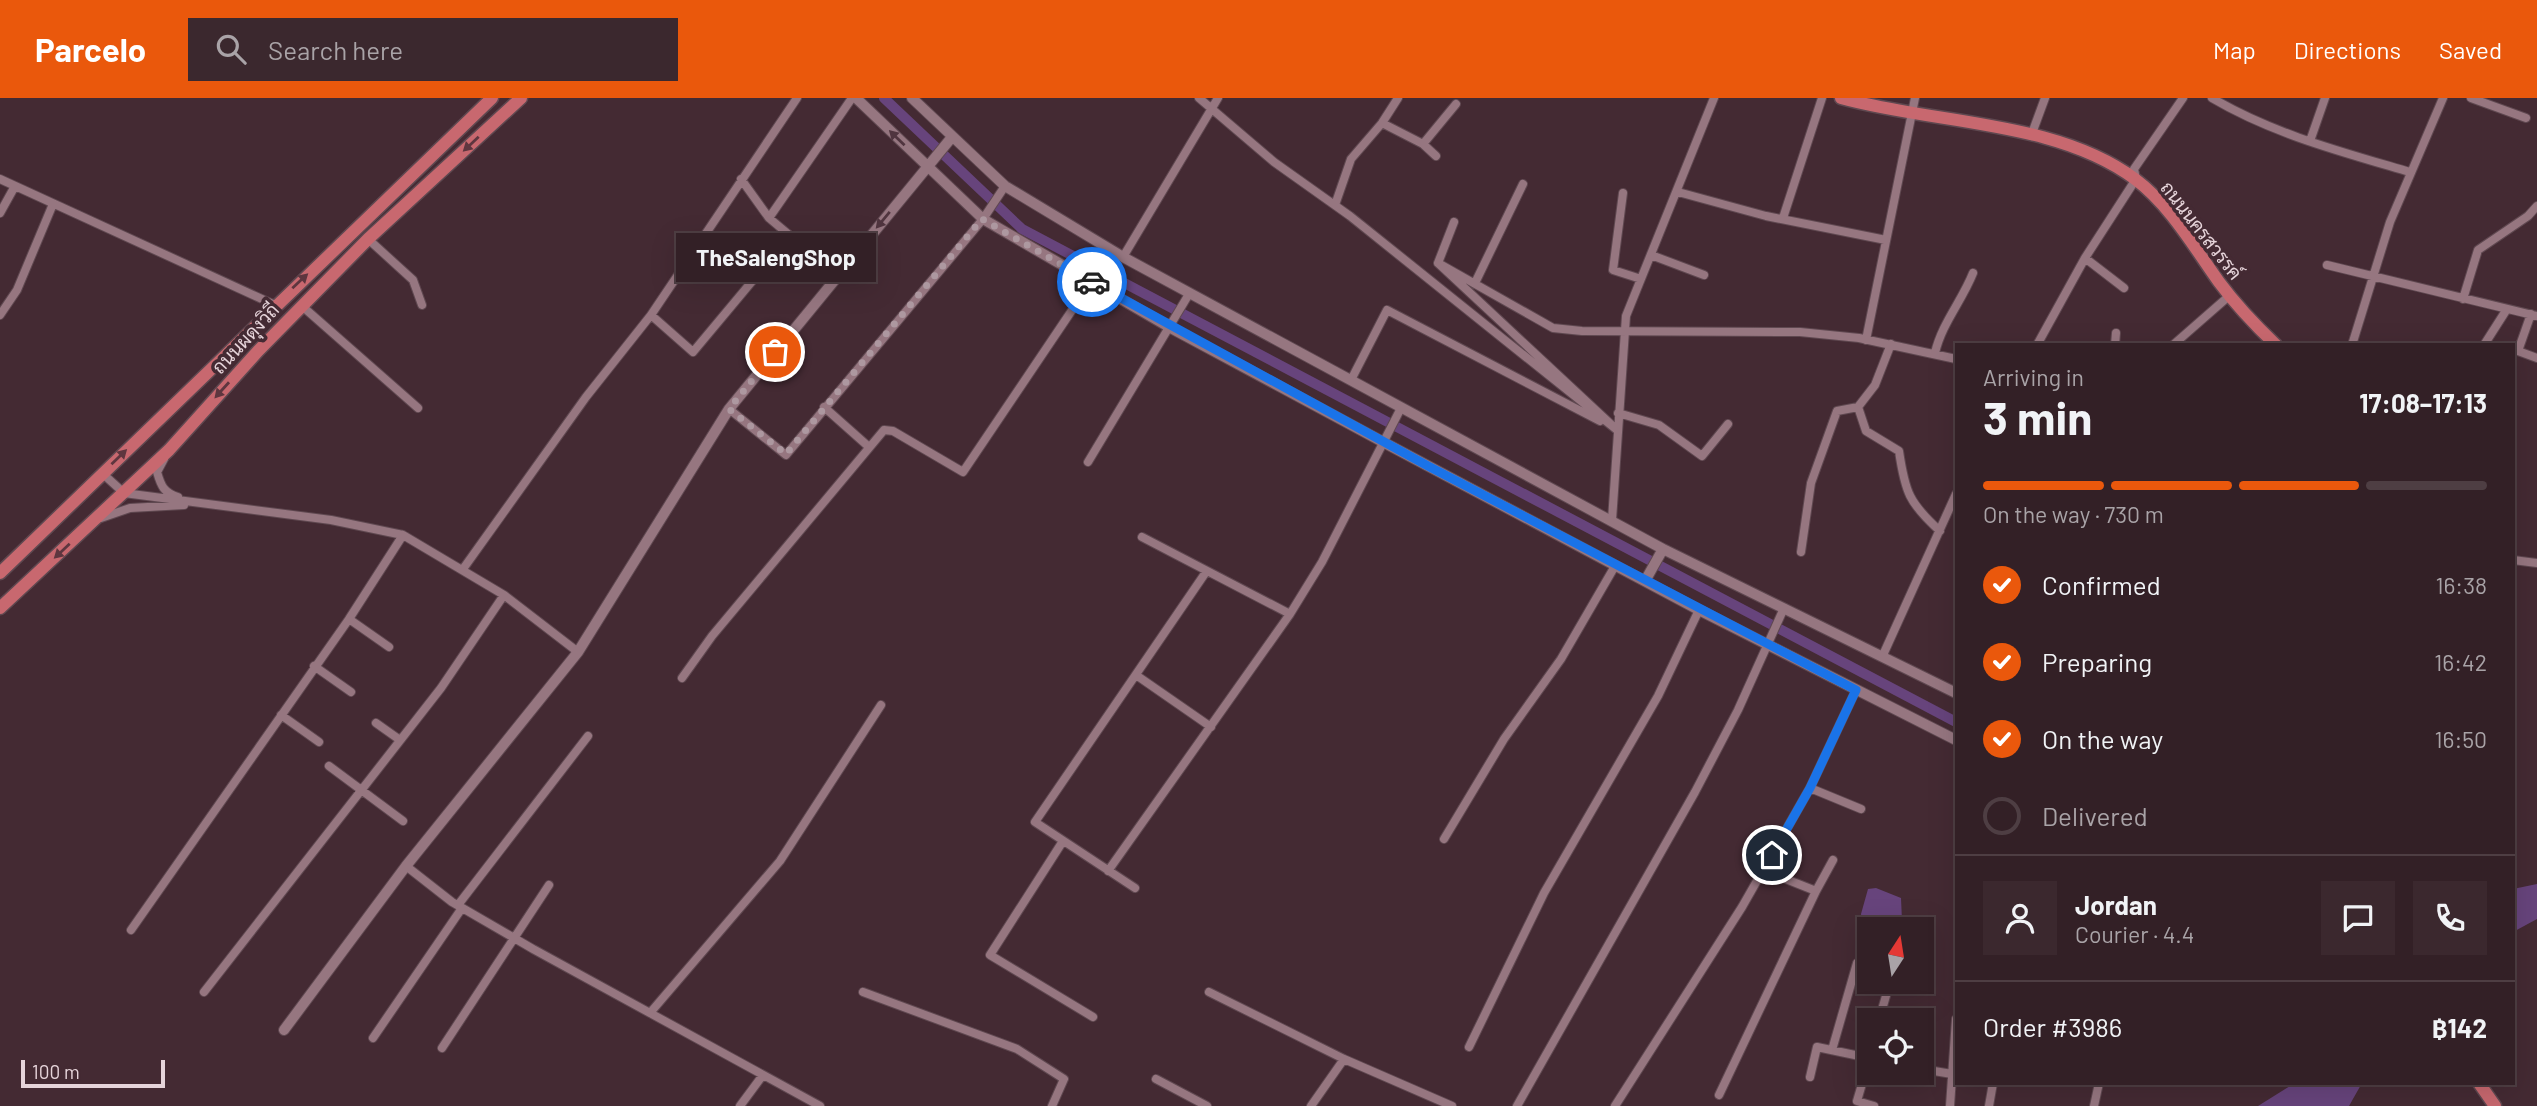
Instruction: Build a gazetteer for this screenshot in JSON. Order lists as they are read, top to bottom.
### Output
{
  "streets": {
    "main road": ["ถนนนครสวรรค์", "ถนนผดุงวิถี"]
  },
  "places": ["TheSalengShop"],
  "scale_bar": "100 m",
  "north": "top",
  "page": {
    "header": "Parcelo",
    "search": "Search here",
    "nav": ["Map", "Directions", "Saved"],
    "bubble": "TheSalengShop",
    "heading": ["3 min", "Arriving in", "17:08–17:13"],
    "panel": [
      "Jordan",
      "Courier · 4.4",
      "Order #3986",
      "฿142"
    ],
    "bar": "On the way · 730 m",
    "list": [
      ["Confirmed", "16:38"],
      ["Preparing", "16:42"],
      ["On the way", "16:50"],
      "Delivered"
    ],
    "scale": "100 m"
  }
}
